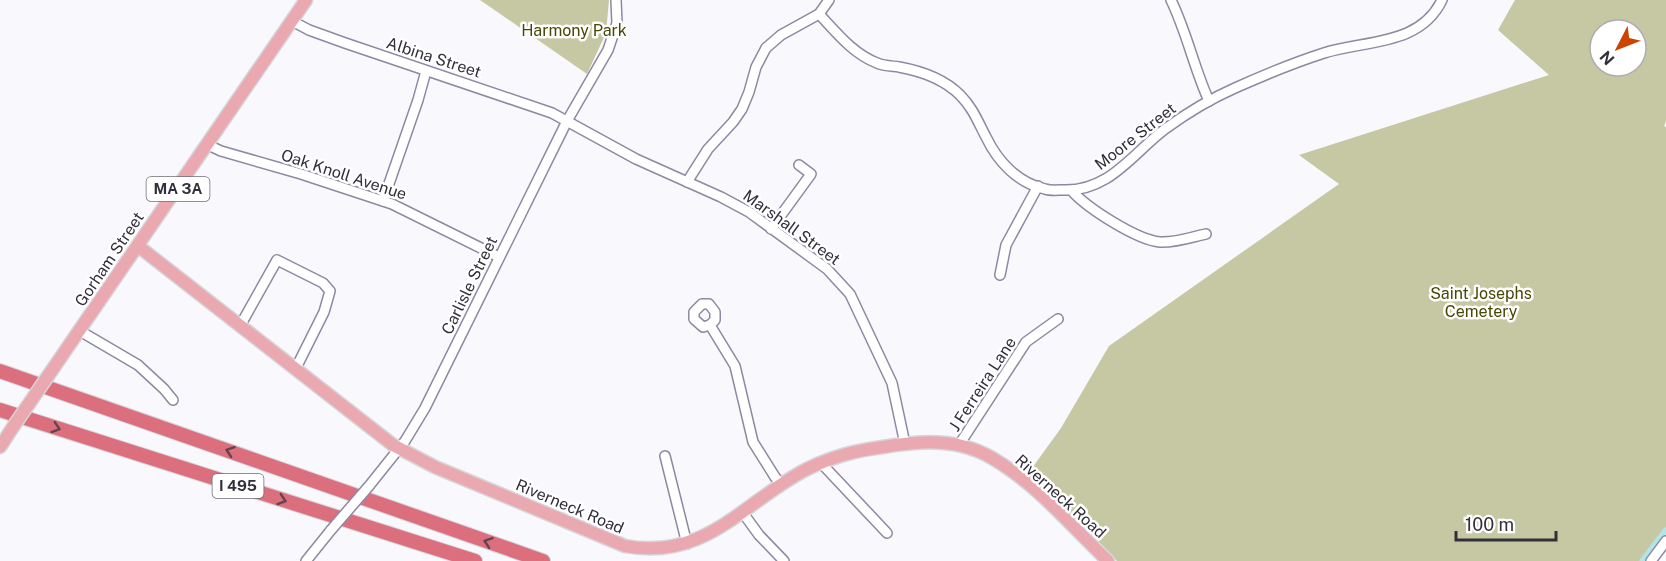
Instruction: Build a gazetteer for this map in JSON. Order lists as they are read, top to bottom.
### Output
{
  "streets": {
    "highway": ["I 495"],
    "main road": ["MA 3A", "Gorham Street", "Riverneck Road"],
    "street": [
      "Albina Street",
      "Moore Street",
      "Oak Knoll Avenue",
      "Marshall Street",
      "Carlisle Street",
      "J Ferreira Lane"
    ]
  },
  "crossings": [
    ["Albina Street", "Marshall Street"],
    ["Albina Street", "Gorham Street"],
    ["Albina Street", "Carlisle Street"],
    ["Oak Knoll Avenue", "Gorham Street"],
    ["Oak Knoll Avenue", "Carlisle Street"],
    ["Marshall Street", "Carlisle Street"],
    ["Marshall Street", "Riverneck Road"],
    ["Gorham Street", "Riverneck Road"],
    ["Carlisle Street", "Riverneck Road"],
    ["J Ferreira Lane", "Riverneck Road"]
  ],
  "parks": ["Harmony Park", "Saint Josephs Cemetery"],
  "scale_bar": "100 m",
  "north": "bottom left"
}
